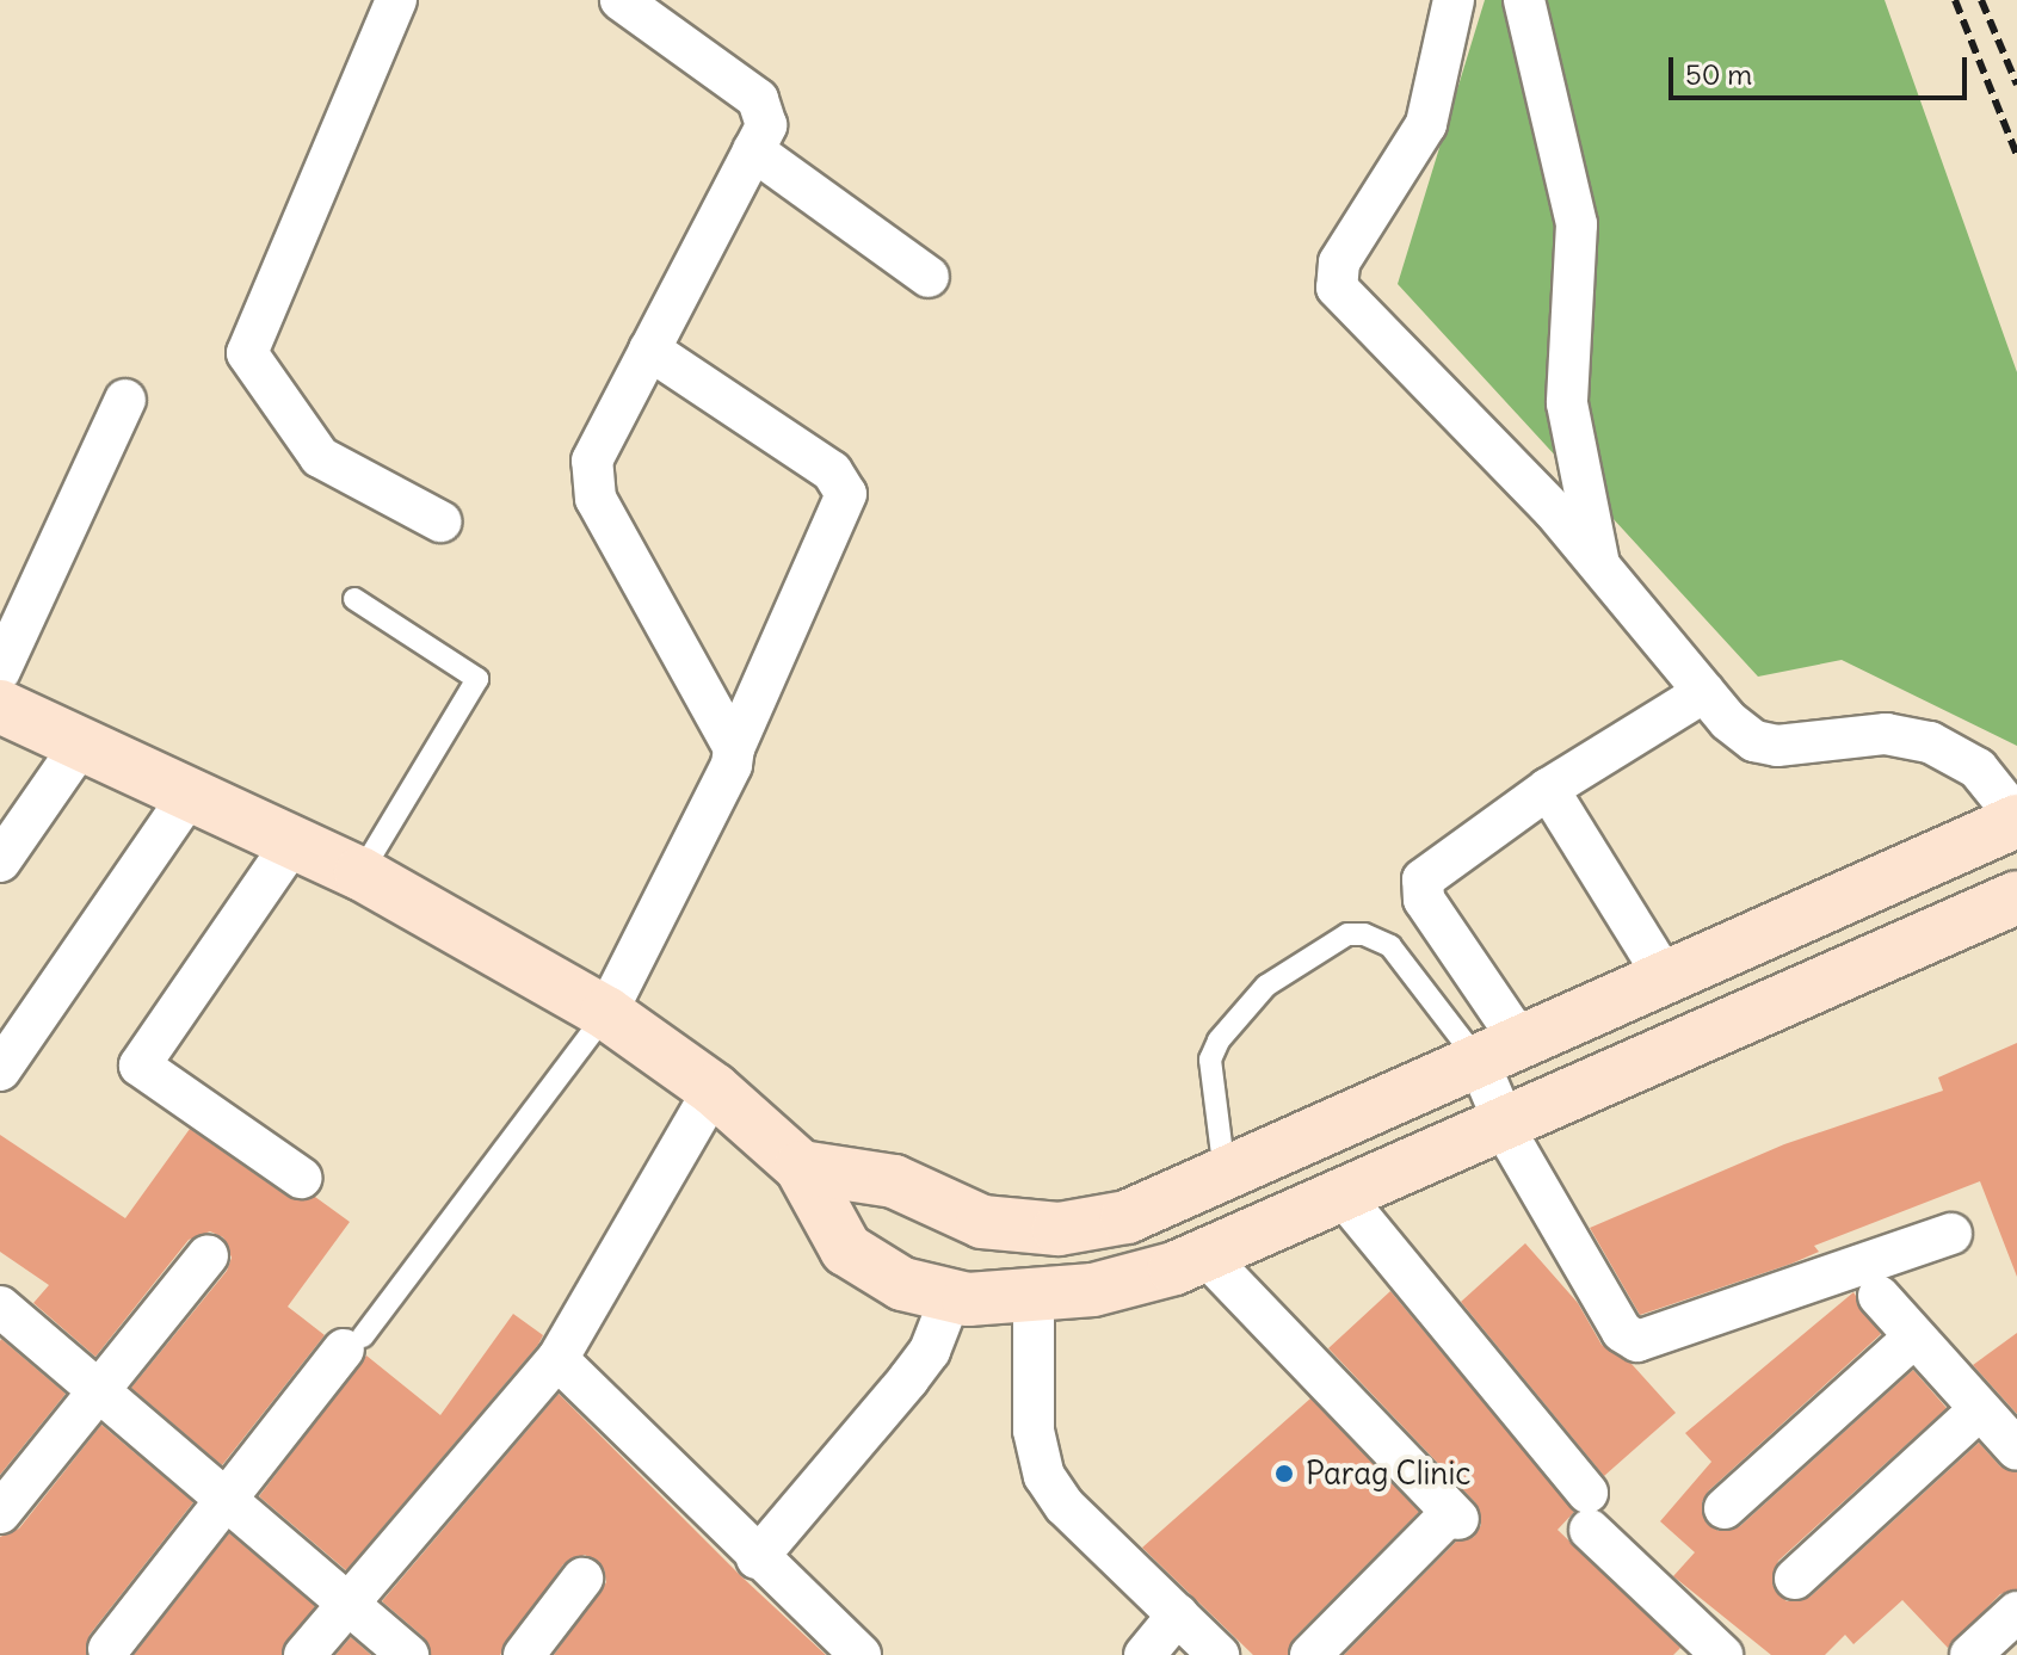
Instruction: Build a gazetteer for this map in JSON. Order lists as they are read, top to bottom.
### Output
{
  "places": ["Parag Clinic"],
  "scale_bar": "50 m"
}
